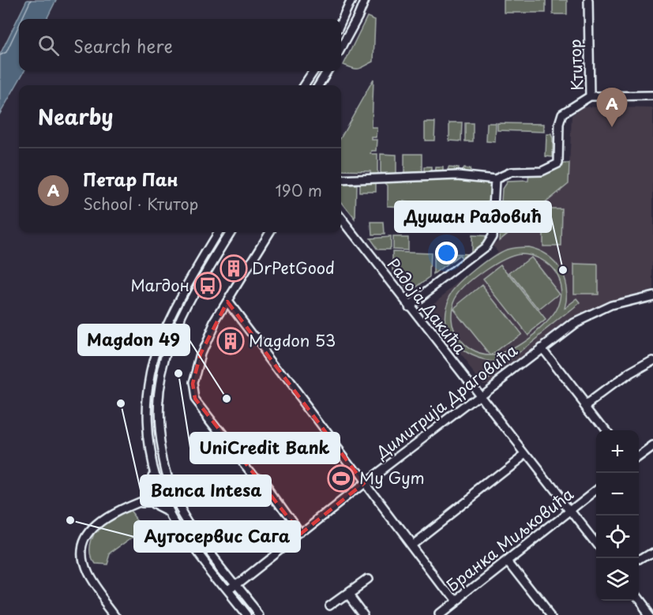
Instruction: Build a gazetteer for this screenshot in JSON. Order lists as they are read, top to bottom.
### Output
{
  "streets": {
    "street": [
      "Ктитор",
      "Радоја Дакића",
      "Димитрија Драговића",
      "Бранка Миљковића"
    ]
  },
  "crossings": [
    ["Радоја Дакића", "Димитрија Драговића"],
    ["Радоја Дакића", "Бранка Миљковића"]
  ],
  "places": {
    "building": ["DrPetGood", "Magdon 53"],
    "other": [
      "Душан Радовић",
      "UniCredit Bank",
      "Magdon 49",
      "Banca Intesa",
      "Аутосервис Сага"
    ],
    "bus stop": ["Магдон"],
    "sports": ["My Gym"]
  },
  "page": {
    "search": "Search here",
    "heading": "Nearby",
    "pins": "A",
    "list": [
      {
        "mark": "A",
        "name": "Петар Пан",
        "note": "School · Ктитор",
        "value": "190 m"
      }
    ],
    "map_buttons": ["+", "−"]
  }
}
